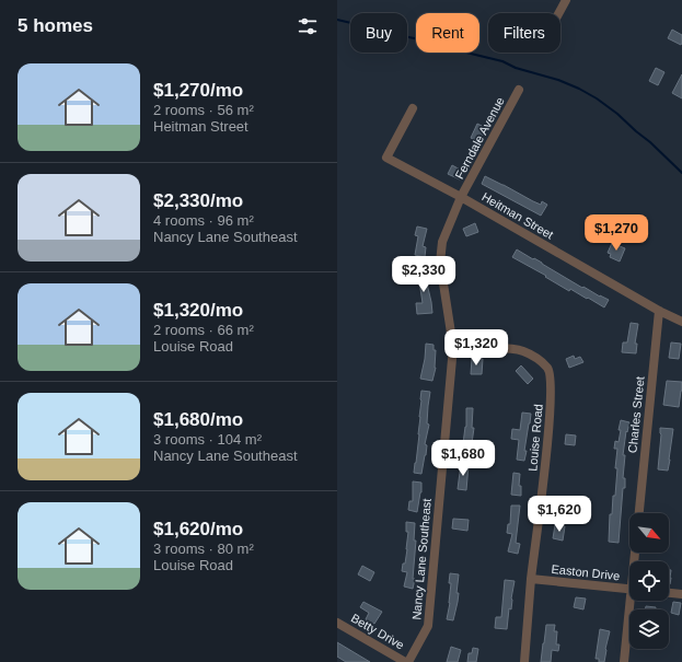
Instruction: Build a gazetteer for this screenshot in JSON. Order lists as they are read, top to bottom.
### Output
{
  "streets": {
    "street": [
      "Ferndale Avenue",
      "Heitman Street",
      "Charles Street",
      "Louise Road",
      "Nancy Lane Southeast",
      "Easton Drive",
      "Betty Drive"
    ]
  },
  "crossings": [
    ["Ferndale Avenue", "Heitman Street"],
    ["Ferndale Avenue", "Nancy Lane Southeast"],
    ["Heitman Street", "Charles Street"],
    ["Heitman Street", "Nancy Lane Southeast"],
    ["Louise Road", "Nancy Lane Southeast"],
    ["Louise Road", "Easton Drive"]
  ],
  "north": "bottom right",
  "page": {
    "heading": "5 homes",
    "chip": ["Buy", "Rent", "Filters"],
    "list": [
      {
        "name": "$1,270/mo",
        "note": "2 rooms · 56 m² · Heitman Street"
      },
      {
        "name": "$2,330/mo",
        "note": "4 rooms · 96 m² · Nancy Lane Southeast"
      },
      {
        "name": "$1,320/mo",
        "note": "2 rooms · 66 m² · Louise Road"
      },
      {
        "name": "$1,680/mo",
        "note": "3 rooms · 104 m² · Nancy Lane Southeast"
      },
      {
        "name": "$1,620/mo",
        "note": "3 rooms · 80 m² · Louise Road"
      }
    ],
    "price": [
      "$1,270",
      "$2,330",
      "$1,320",
      "$1,680",
      "$1,620"
    ]
  }
}
